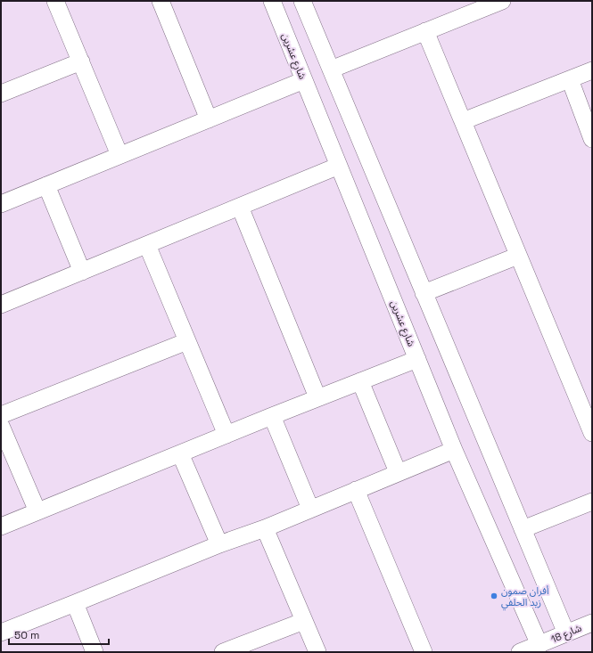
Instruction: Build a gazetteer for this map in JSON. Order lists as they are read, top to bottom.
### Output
{
  "streets": {
    "street": ["شارع عشرين", "شارع 18"]
  },
  "crossings": [
    ["شارع عشرين", "شارع 18"]
  ],
  "places": ["أفران صمون زيد الحلفي"],
  "scale_bar": "50 m"
}
